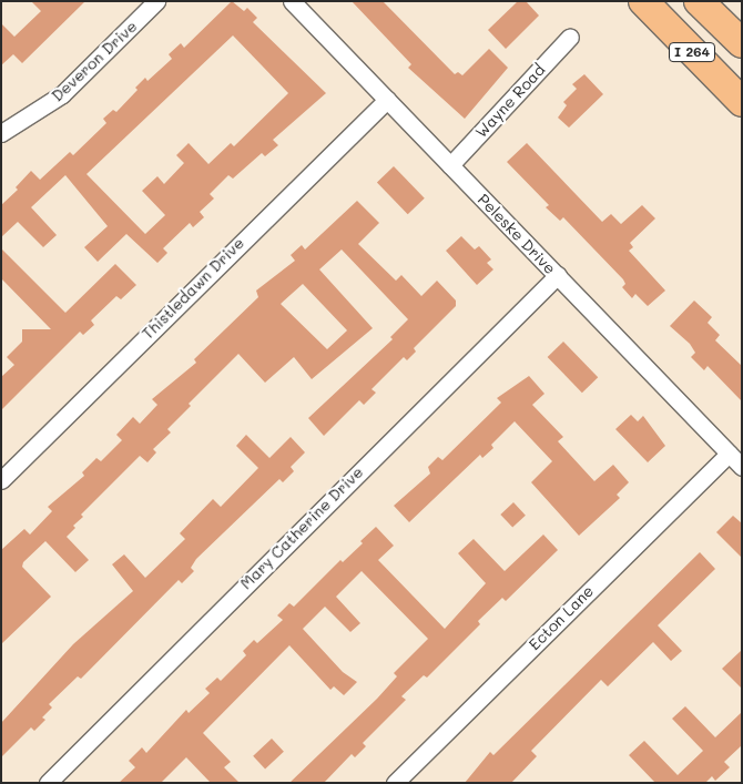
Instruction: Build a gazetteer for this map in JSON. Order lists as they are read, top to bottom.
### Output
{
  "streets": {
    "highway": ["I 264"],
    "street": [
      "Deveron Drive",
      "Wayne Road",
      "Peleske Drive",
      "Thistledawn Drive",
      "Mary Catherine Drive",
      "Ecton Lane"
    ]
  },
  "crossings": [
    ["Wayne Road", "Peleske Drive"],
    ["Peleske Drive", "Thistledawn Drive"],
    ["Peleske Drive", "Mary Catherine Drive"],
    ["Peleske Drive", "Ecton Lane"]
  ]
}
